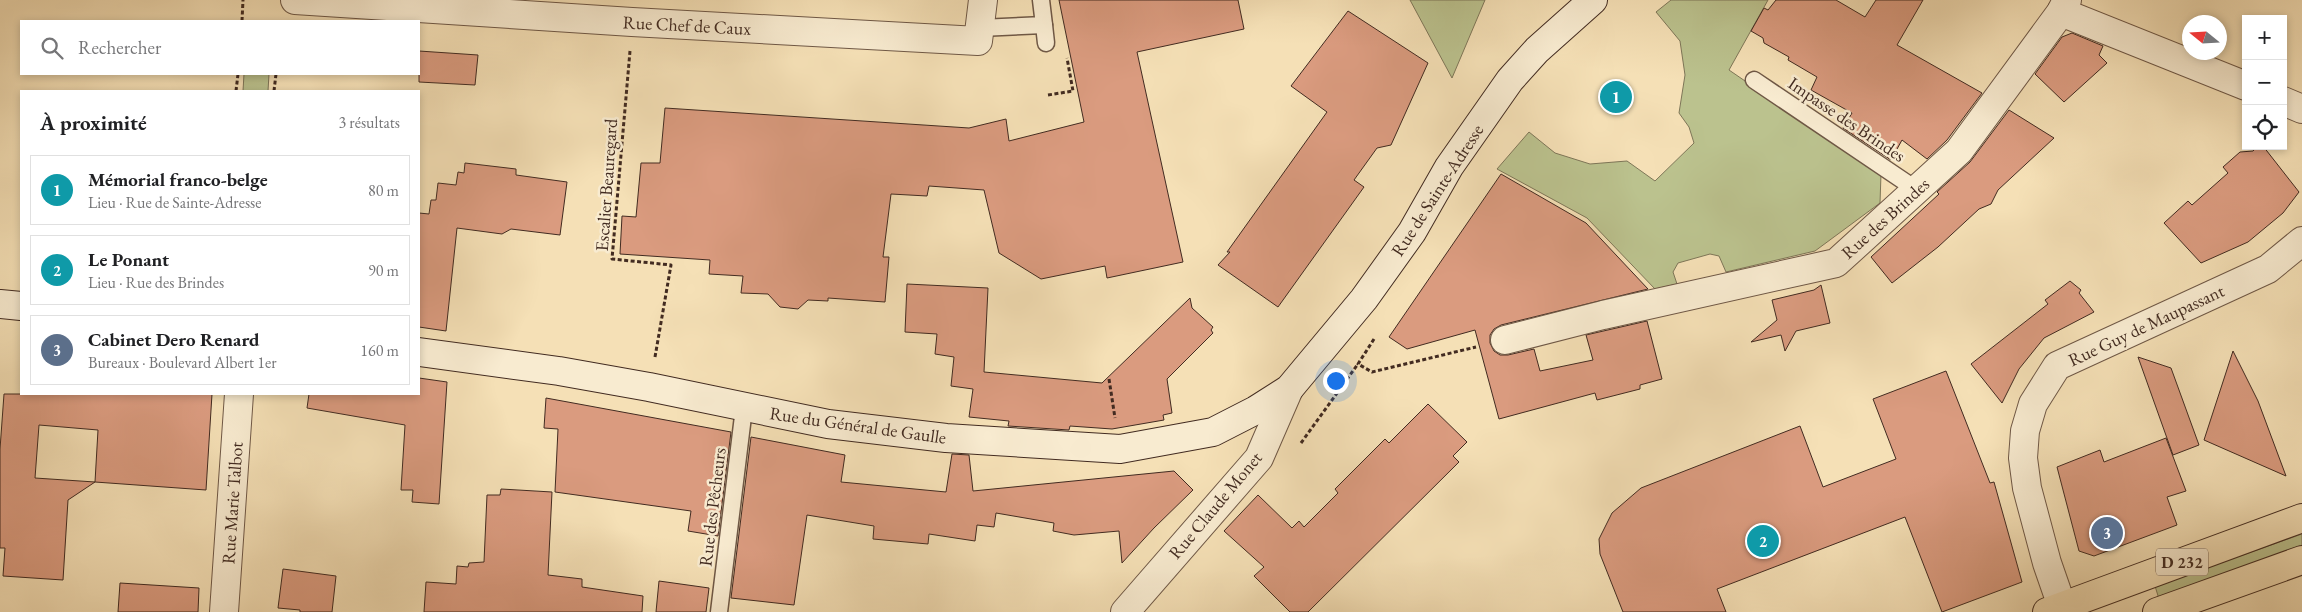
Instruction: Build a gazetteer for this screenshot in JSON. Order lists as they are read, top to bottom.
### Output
{
  "streets": {
    "main road": ["D 232"],
    "street": [
      "Rue Chef de Caux",
      "Rue de Sainte-Adresse",
      "Rue des Brindes",
      "Rue Guy de Maupassant",
      "Rue du Général de Gaulle",
      "Rue Marie Talbot",
      "Rue Claude Monet"
    ],
    "lane": ["Impasse des Brindes", "Rue des Pêcheurs"],
    "path": ["Escalier Beauregard"]
  },
  "crossings": [
    ["Rue Chef de Caux", "Escalier Beauregard"],
    ["Impasse des Brindes", "Rue des Brindes"],
    ["Escalier Beauregard", "Rue du Général de Gaulle"],
    ["Rue de Sainte-Adresse", "Rue du Général de Gaulle"],
    ["Rue de Sainte-Adresse", "Rue Claude Monet"],
    ["Rue Guy de Maupassant", "D 232"],
    ["Rue du Général de Gaulle", "Rue Claude Monet"],
    ["Rue du Général de Gaulle", "Rue des Pêcheurs"]
  ],
  "north": "left",
  "page": {
    "map_buttons": ["+", "−"],
    "search": "Rechercher",
    "pins": ["1", "3", "2"],
    "heading": ["À proximité", "3 résultats"],
    "list": [
      {
        "mark": "1",
        "name": "Mémorial franco-belge",
        "note": "Lieu · Rue de Sainte-Adresse",
        "value": "80 m"
      },
      {
        "mark": "2",
        "name": "Le Ponant",
        "note": "Lieu · Rue des Brindes",
        "value": "90 m"
      },
      {
        "mark": "3",
        "name": "Cabinet Dero Renard",
        "note": "Bureaux · Boulevard Albert 1er",
        "value": "160 m"
      }
    ]
  }
}
